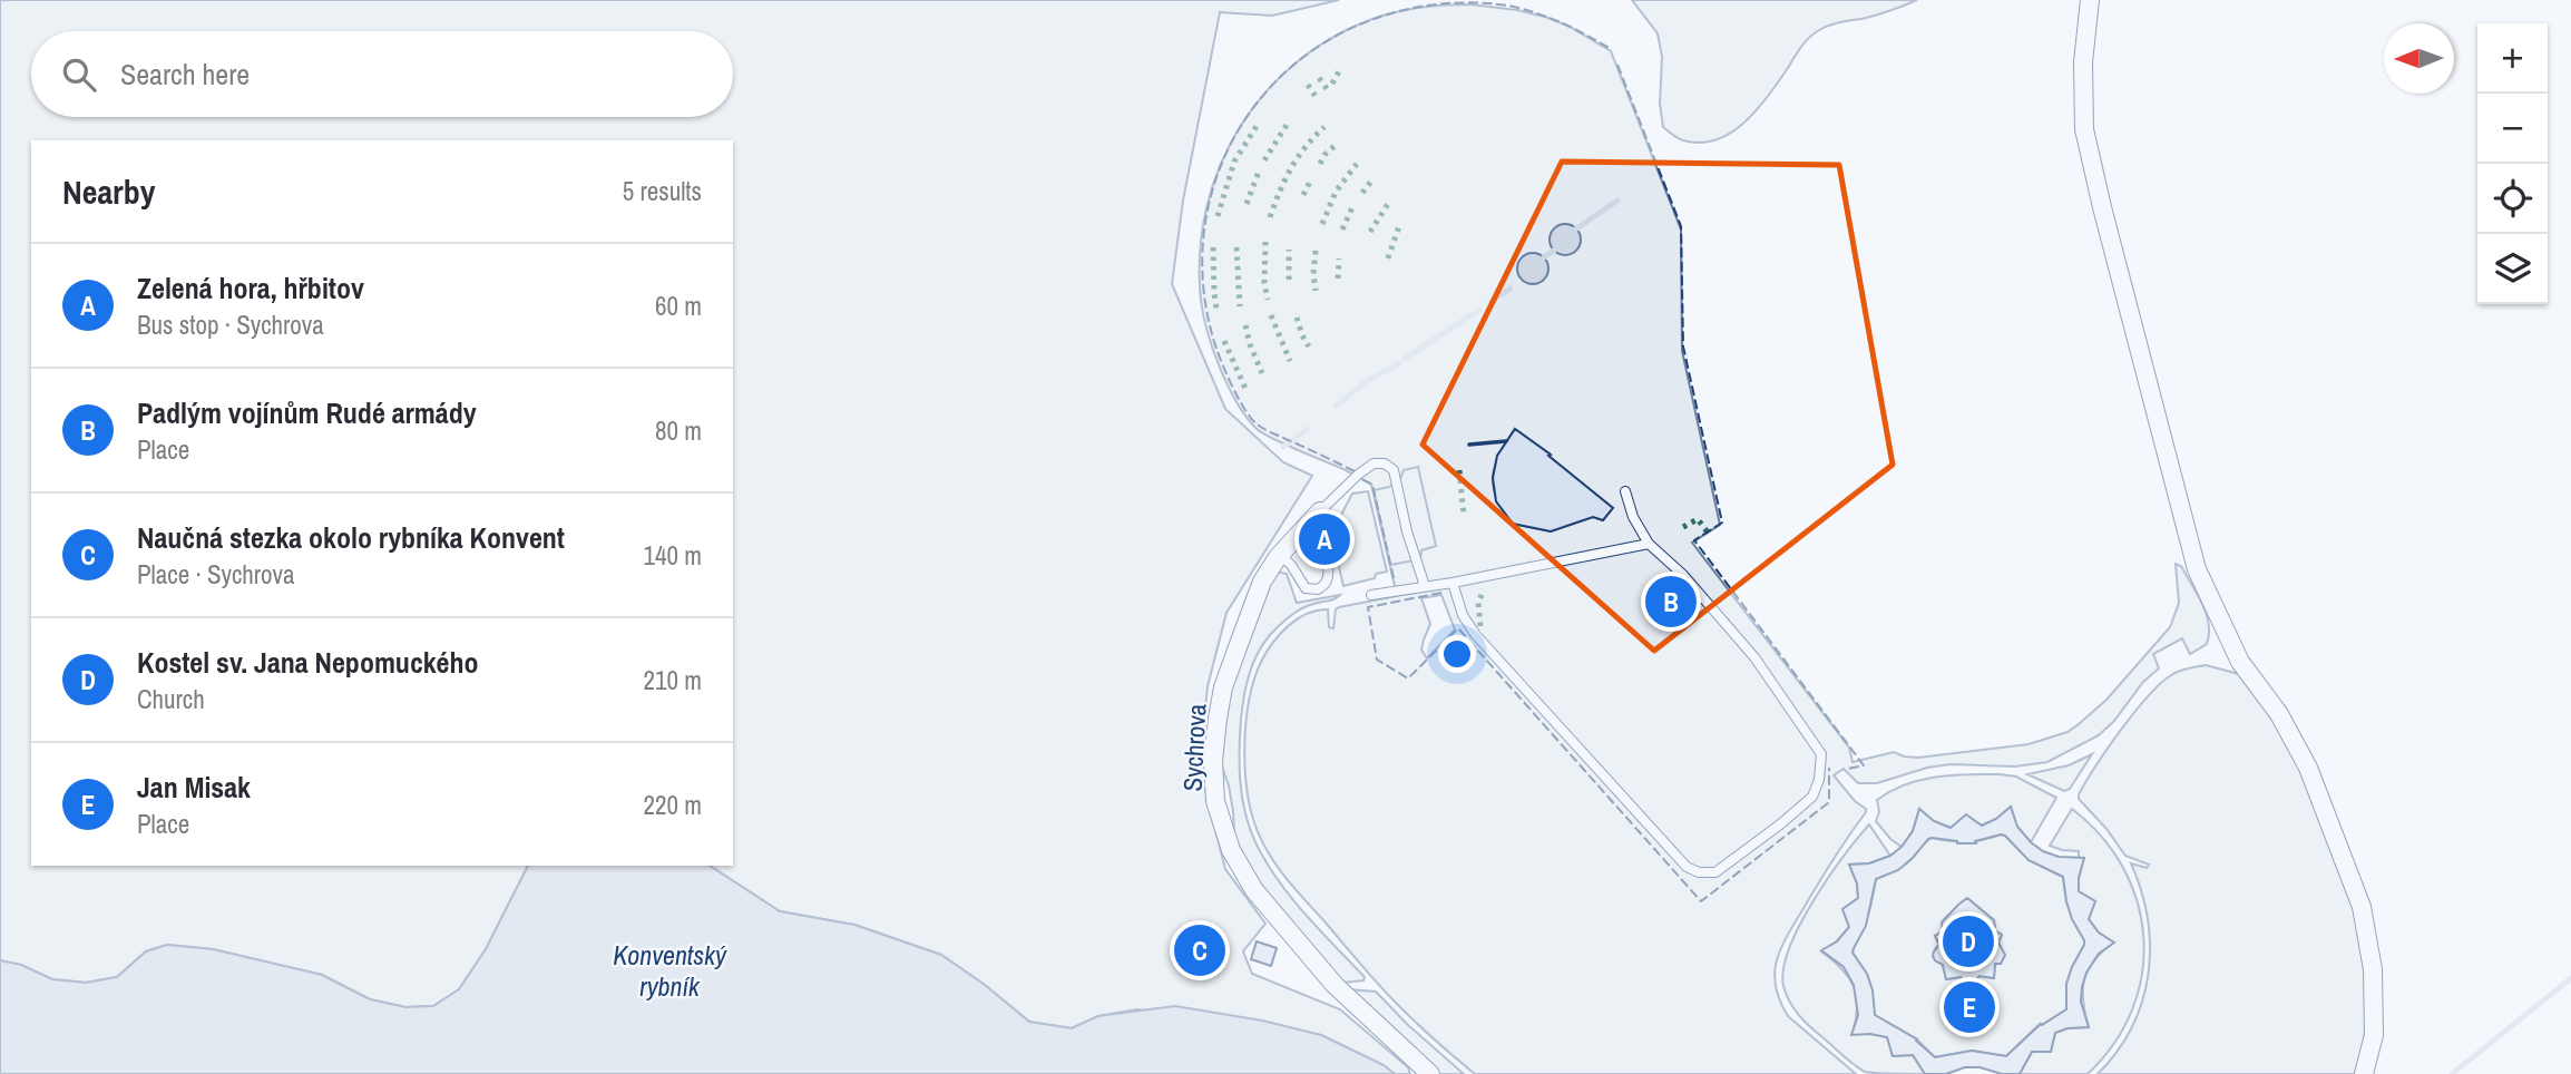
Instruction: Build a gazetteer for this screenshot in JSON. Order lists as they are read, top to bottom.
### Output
{
  "streets": {
    "street": ["Sychrova"]
  },
  "water": ["Konventský rybník"],
  "north": "left",
  "page": {
    "map_buttons": ["+", "−"],
    "search": "Search here",
    "heading": ["Nearby", "5 results"],
    "list": [
      {
        "mark": "A",
        "name": "Zelená hora, hřbitov",
        "note": "Bus stop · Sychrova",
        "value": "60 m"
      },
      {
        "mark": "B",
        "name": "Padlým vojínům Rudé armády",
        "note": "Place",
        "value": "80 m"
      },
      {
        "mark": "C",
        "name": "Naučná stezka okolo rybníka Konvent",
        "note": "Place · Sychrova",
        "value": "140 m"
      },
      {
        "mark": "D",
        "name": "Kostel sv. Jana Nepomuckého",
        "note": "Church",
        "value": "210 m"
      },
      {
        "mark": "E",
        "name": "Jan Misak",
        "note": "Place",
        "value": "220 m"
      }
    ],
    "pins": [
      "A",
      "B",
      "D",
      "C",
      "E"
    ]
  }
}
